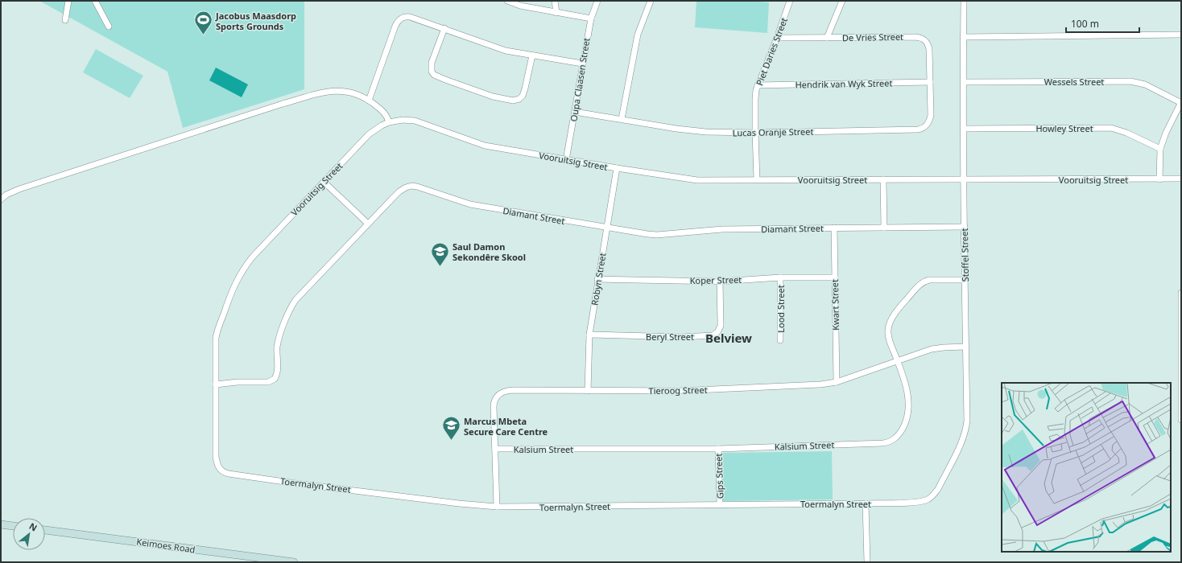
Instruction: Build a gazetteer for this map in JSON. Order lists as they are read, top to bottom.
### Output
{
  "streets": {
    "street": [
      "De Vries Street",
      "Piet Daries Street",
      "Oupa Claasen Street",
      "Wessels Street",
      "Hendrik van Wyk Street",
      "Howley Street",
      "Lucas Oranje Street",
      "Vooruitsig Street",
      "Diamant Street",
      "Stoffel Street",
      "Robyn Street",
      "Koper Street",
      "Kwart Street",
      "Lood Street",
      "Beryl Street",
      "Tieroog Street",
      "Kalsium Street",
      "Gips Street",
      "Toermalyn Street",
      "Keimoes Road"
    ]
  },
  "crossings": [
    ["De Vries Street", "Piet Daries Street"],
    ["De Vries Street", "Hendrik van Wyk Street"],
    ["De Vries Street", "Lucas Oranje Street"],
    ["Piet Daries Street", "Hendrik van Wyk Street"],
    ["Piet Daries Street", "Lucas Oranje Street"],
    ["Piet Daries Street", "Vooruitsig Street"],
    ["Oupa Claasen Street", "Lucas Oranje Street"],
    ["Oupa Claasen Street", "Vooruitsig Street"],
    ["Wessels Street", "Stoffel Street"],
    ["Hendrik van Wyk Street", "Lucas Oranje Street"],
    ["Howley Street", "Stoffel Street"],
    ["Vooruitsig Street", "Diamant Street"],
    ["Vooruitsig Street", "Stoffel Street"],
    ["Vooruitsig Street", "Robyn Street"],
    ["Vooruitsig Street", "Toermalyn Street"],
    ["Diamant Street", "Stoffel Street"],
    ["Diamant Street", "Robyn Street"],
    ["Diamant Street", "Kwart Street"],
    ["Stoffel Street", "Tieroog Street"],
    ["Stoffel Street", "Kalsium Street"],
    ["Stoffel Street", "Toermalyn Street"],
    ["Robyn Street", "Koper Street"],
    ["Robyn Street", "Beryl Street"],
    ["Robyn Street", "Tieroog Street"],
    ["Koper Street", "Kwart Street"],
    ["Koper Street", "Lood Street"],
    ["Koper Street", "Beryl Street"],
    ["Kwart Street", "Tieroog Street"],
    ["Tieroog Street", "Kalsium Street"],
    ["Tieroog Street", "Toermalyn Street"],
    ["Kalsium Street", "Gips Street"],
    ["Gips Street", "Toermalyn Street"]
  ],
  "districts": ["Belview"],
  "places": {
    "sports": ["Jacobus Maasdorp Sports Grounds"],
    "school or university": ["Saul Damon Sekondêre Skool", "Marcus Mbeta Secure Care Centre"]
  },
  "scale_bar": "100 m",
  "north": "top right"
}
